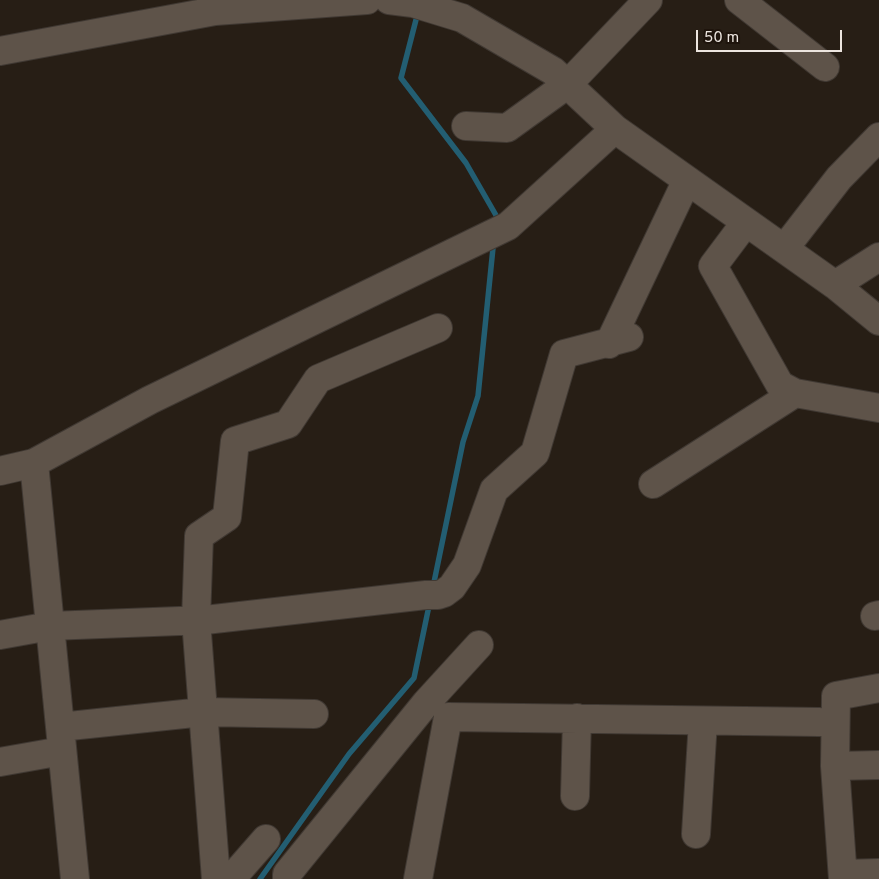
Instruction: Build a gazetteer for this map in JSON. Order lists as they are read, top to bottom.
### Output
{
  "scale_bar": "50 m"
}
